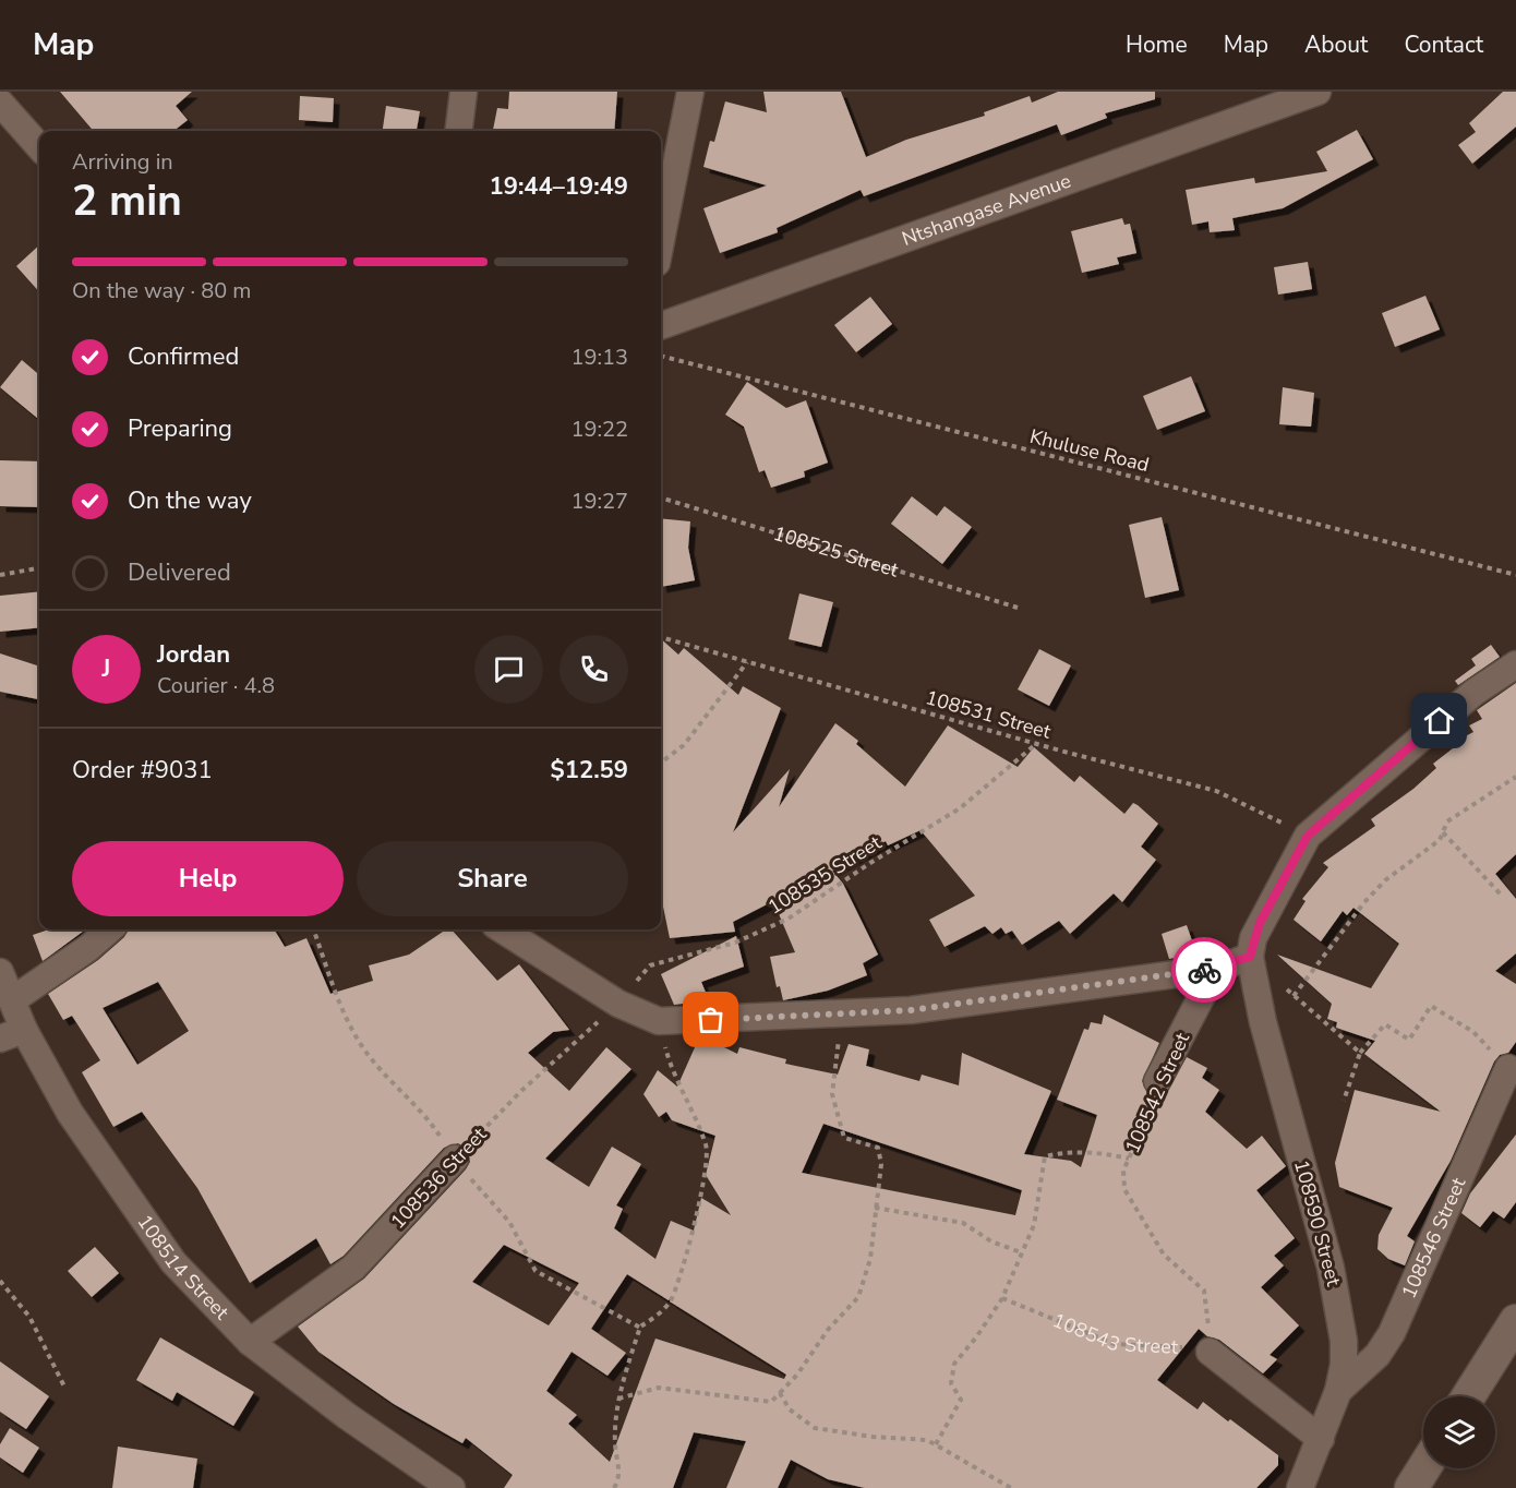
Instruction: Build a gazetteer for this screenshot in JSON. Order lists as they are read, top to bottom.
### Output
{
  "streets": {
    "street": [
      "Ntshangase Avenue",
      "108542 Street",
      "108536 Street",
      "108590 Street",
      "108546 Street",
      "108514 Street"
    ],
    "path": [
      "Khuluse Road",
      "108525 Street",
      "108531 Street",
      "108535 Street",
      "108543 Street"
    ]
  },
  "crossings": [
    ["108531 Street", "108535 Street"],
    ["108531 Street", "108590 Street"],
    ["108535 Street", "108536 Street"],
    ["108542 Street", "108543 Street"],
    ["108536 Street", "108514 Street"],
    ["108590 Street", "108546 Street"]
  ],
  "page": {
    "header": "Map",
    "nav": [
      "Home",
      "Map",
      "About",
      "Contact"
    ],
    "heading": ["2 min", "Arriving in", "19:44–19:49"],
    "panel": [
      "Jordan",
      "Courier · 4.8",
      "Order #9031",
      "$12.59"
    ],
    "bar": "On the way · 80 m",
    "list": [
      ["Confirmed", "19:13"],
      ["Preparing", "19:22"],
      ["On the way", "19:27"],
      "Delivered"
    ],
    "round": "J",
    "buttons": ["Help", "Share"]
  }
}
